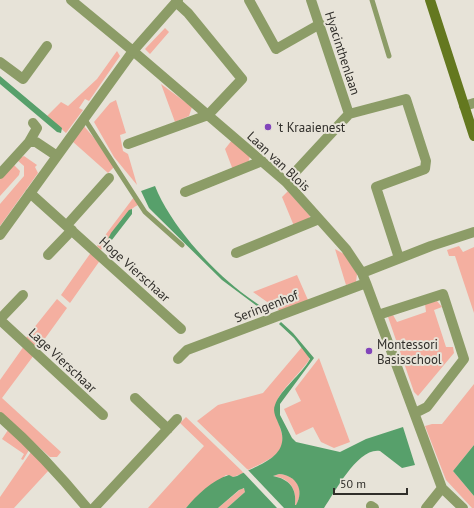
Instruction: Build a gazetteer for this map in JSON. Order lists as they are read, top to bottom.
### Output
{
  "streets": {
    "street": [
      "Hyacinthenlaan",
      "Laan van Blois",
      "Hoge Vierschaar",
      "Seringenhof",
      "Lage Vierschaar"
    ]
  },
  "crossings": [
    ["Laan van Blois", "Seringenhof"]
  ],
  "places": ["'t Kraaienest", "Montessori Basisschool"],
  "scale_bar": "50 m"
}
